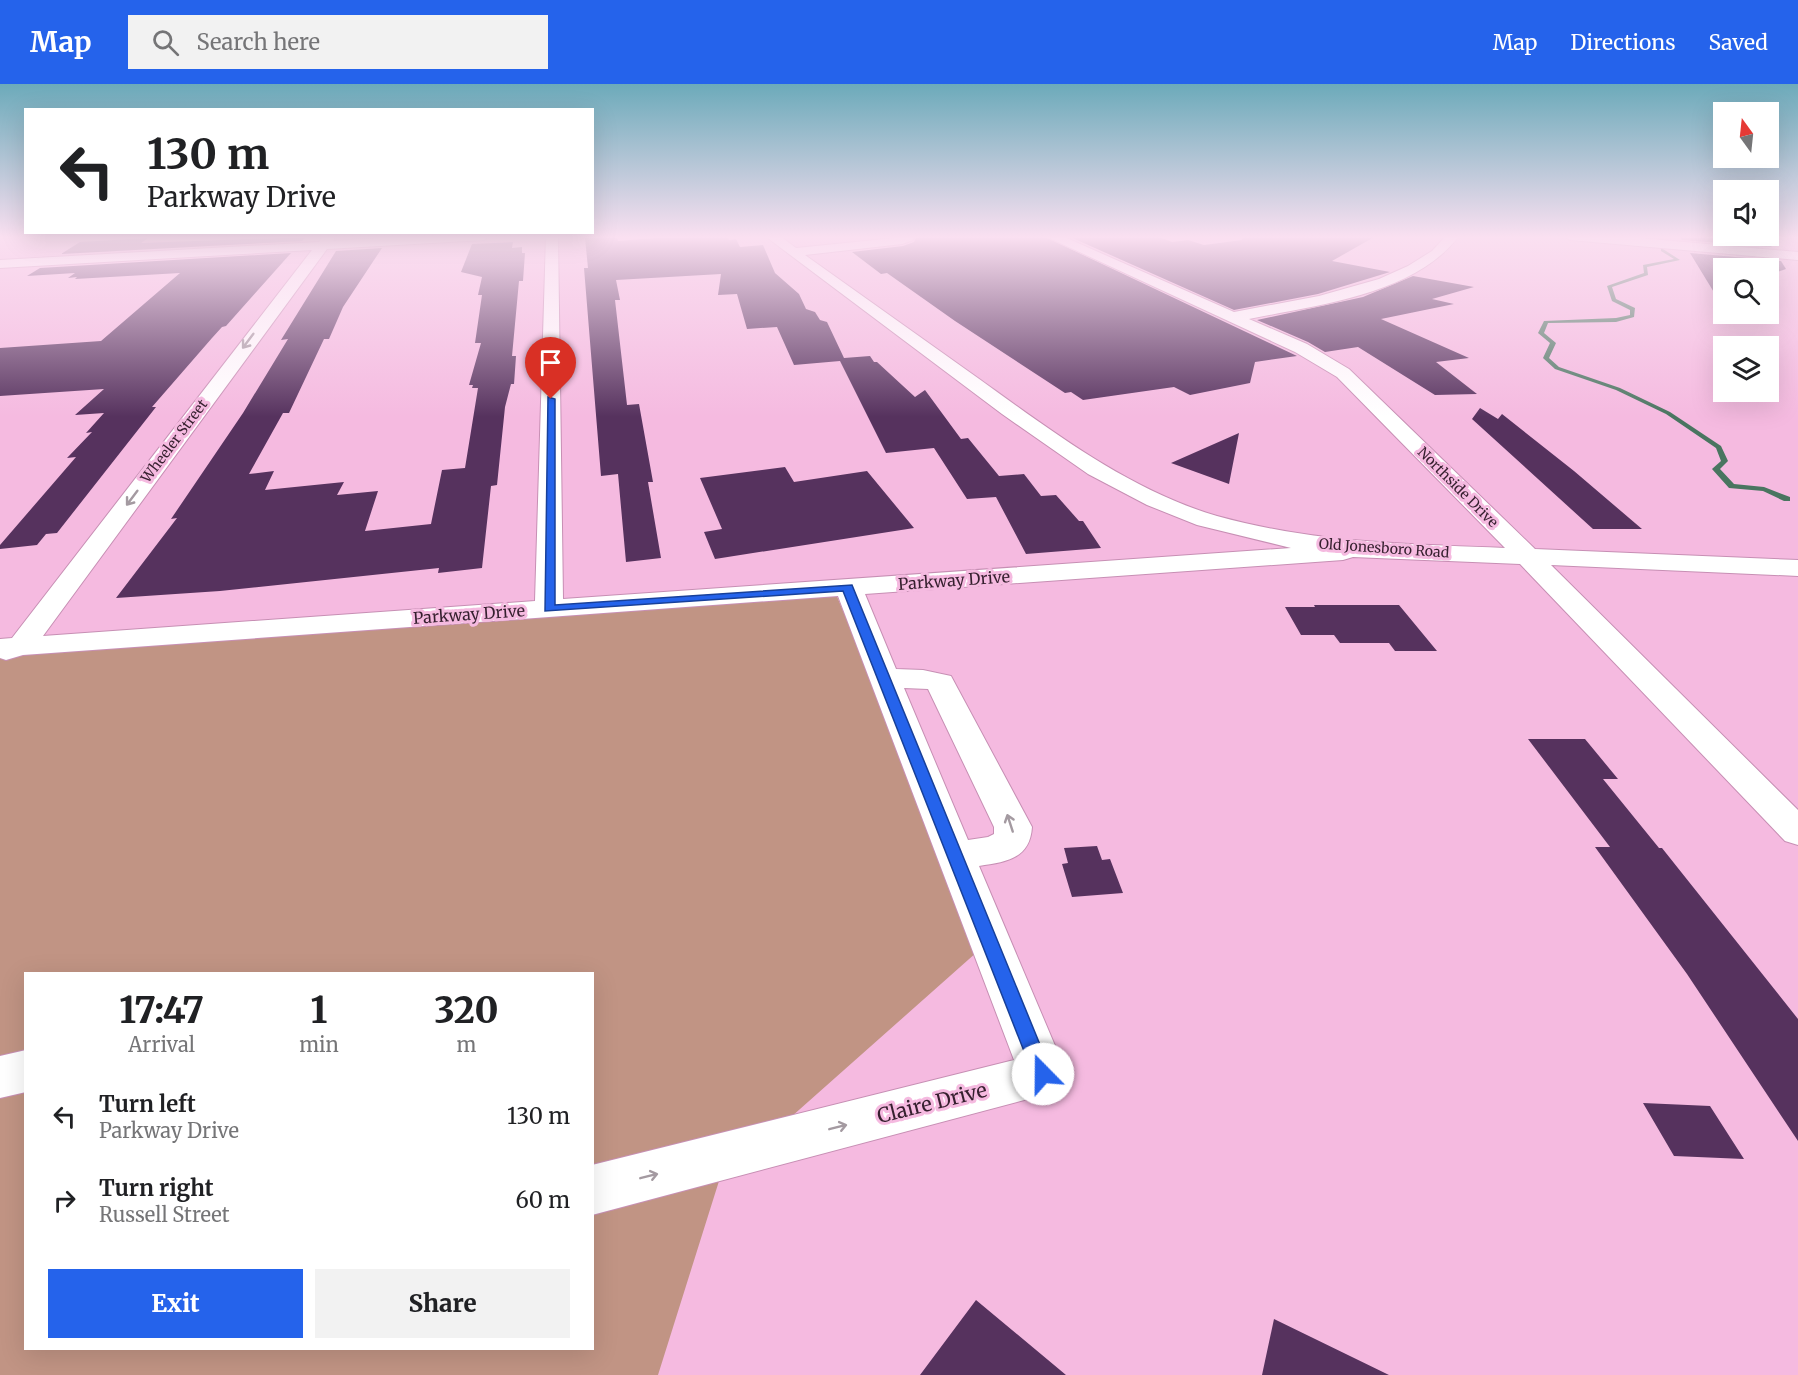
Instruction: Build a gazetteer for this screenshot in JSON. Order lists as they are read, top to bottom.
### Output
{
  "streets": {
    "street": [
      "Wheeler Street",
      "Northside Drive",
      "Old Jonesboro Road",
      "Parkway Drive",
      "Claire Drive"
    ]
  },
  "crossings": [
    ["Wheeler Street", "Parkway Drive"],
    ["Northside Drive", "Old Jonesboro Road"],
    ["Old Jonesboro Road", "Parkway Drive"],
    ["Parkway Drive", "Claire Drive"]
  ],
  "one_way": ["Wheeler Street"],
  "north": "top",
  "page": {
    "header": "Map",
    "search": "Search here",
    "nav": ["Map", "Directions", "Saved"],
    "turn": ["130 m", "Parkway Drive"],
    "eta": [
      "17:47",
      "Arrival",
      "1",
      "min",
      "320",
      "m"
    ],
    "list": [
      {
        "name": "Turn left",
        "note": "Parkway Drive",
        "value": "130 m"
      },
      {
        "name": "Turn right",
        "note": "Russell Street",
        "value": "60 m"
      }
    ],
    "buttons": ["Exit", "Share"]
  }
}
